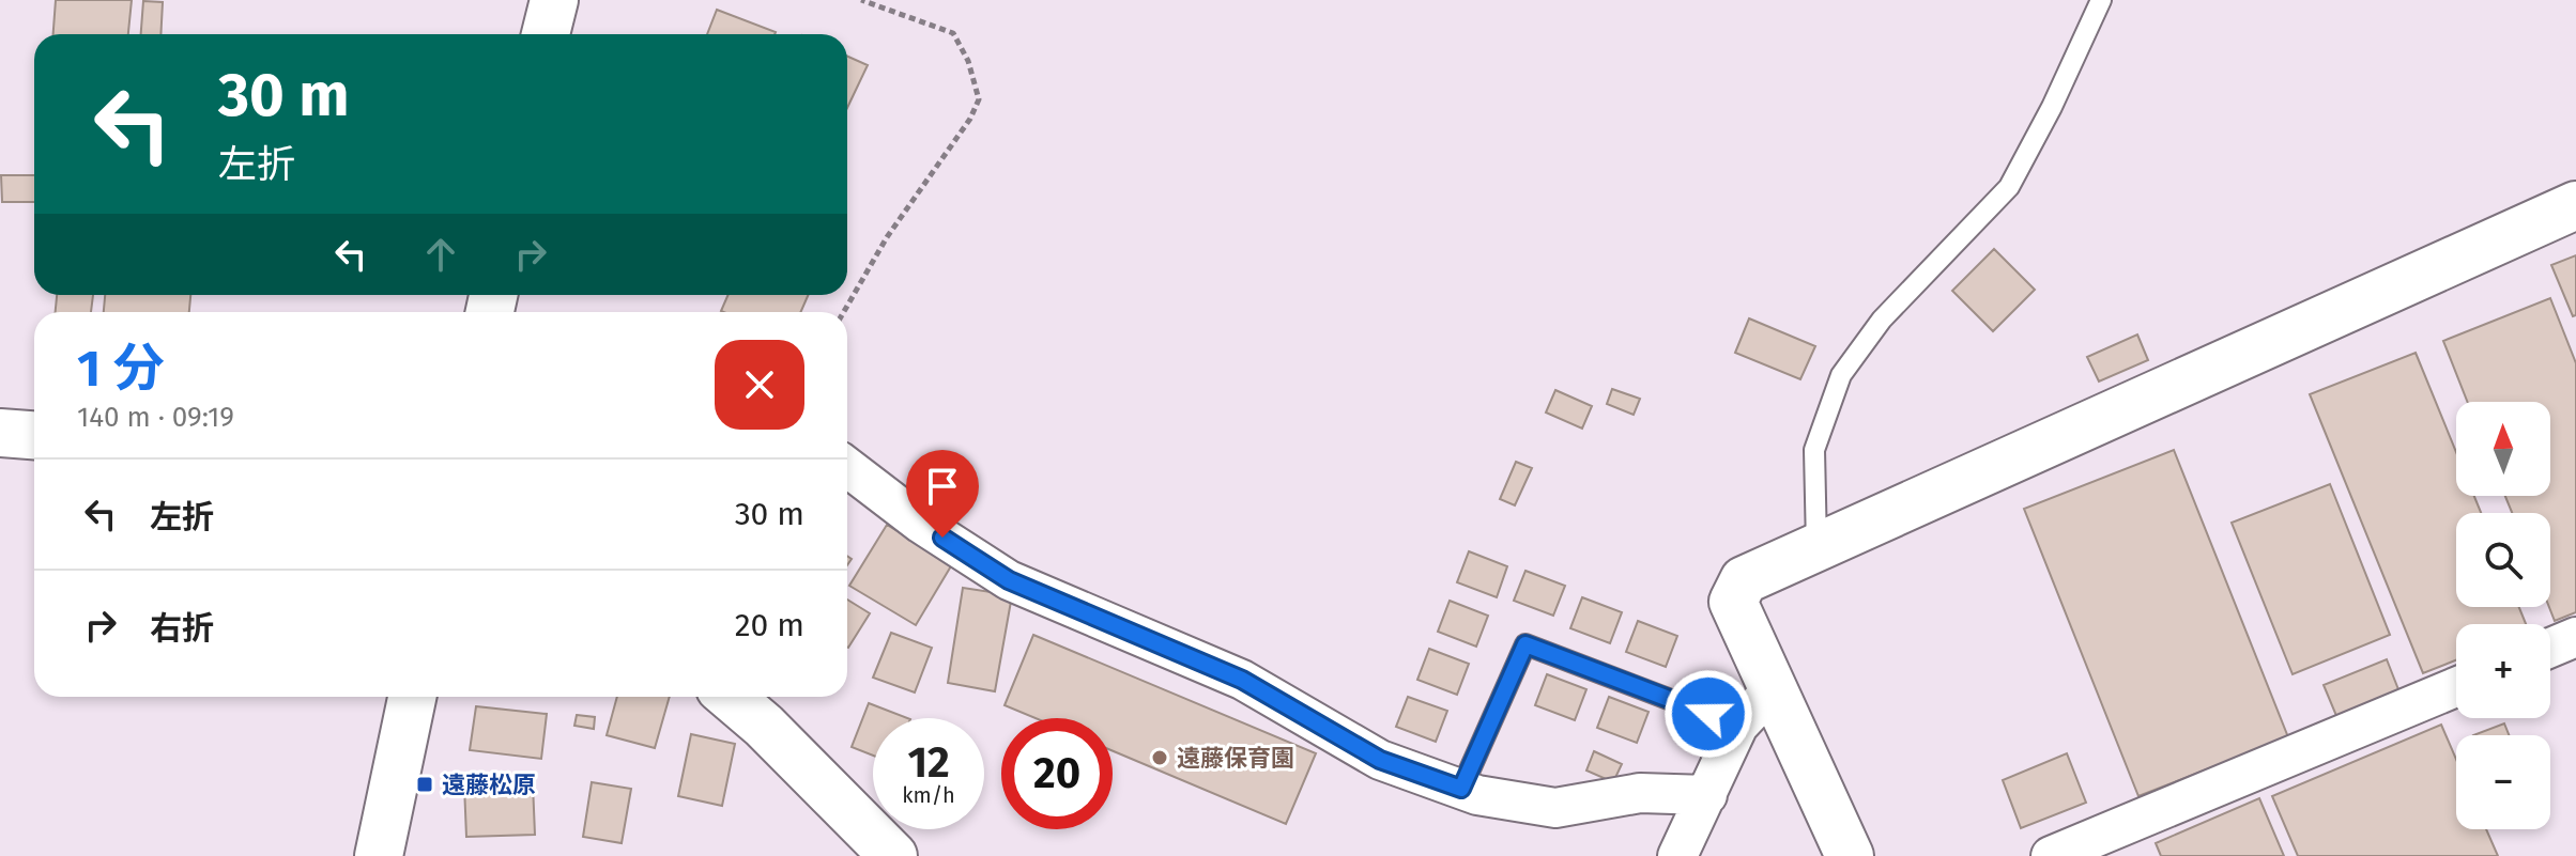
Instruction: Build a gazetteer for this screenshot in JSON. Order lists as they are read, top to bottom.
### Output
{
  "places": {
    "other": ["遠藤保育園"],
    "transit": ["遠藤松原"]
  },
  "north": "top",
  "page": {
    "turn": ["30 m", "左折"],
    "heading": ["1 分", "140 m · 09:19"],
    "map_buttons": ["+", "−"],
    "list": [
      {
        "name": "左折",
        "value": "30 m"
      },
      {
        "name": "右折",
        "value": "20 m"
      }
    ],
    "speed": "12 km/h",
    "limit": "20"
  }
}
